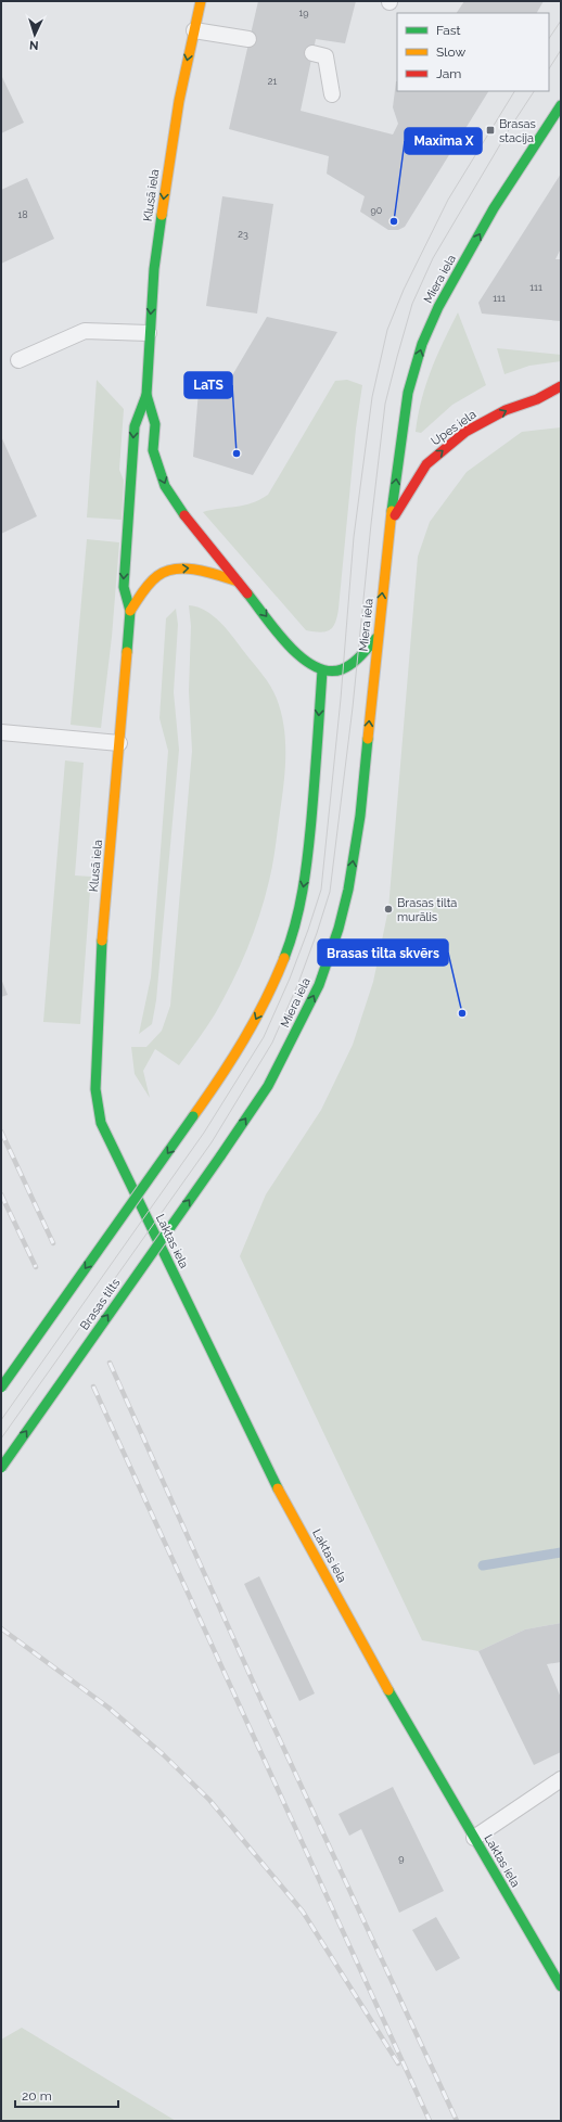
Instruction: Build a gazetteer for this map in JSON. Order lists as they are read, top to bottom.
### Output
{
  "streets": {
    "street": [
      "Klusā iela",
      "Miera iela",
      "Upes iela",
      "Laktas iela",
      "Brasas tilts"
    ]
  },
  "crossings": [
    ["Klusā iela", "Laktas iela"],
    ["Miera iela", "Upes iela"],
    ["Miera iela", "Brasas tilts"]
  ],
  "one_way": ["Klusā iela", "Upes iela"],
  "places": {
    "transit": ["Brasas stacija"],
    "other": [
      "Maxima X",
      "LaTS",
      "Brasas tilta murālis",
      "Brasas tilta skvērs"
    ]
  },
  "house_numbers": [
    "19",
    "21",
    "90",
    "18",
    "23",
    "111",
    "111",
    "9"
  ],
  "legend": ["Fast", "Slow", "Jam"],
  "scale_bar": "20 m",
  "north": "bottom"
}
